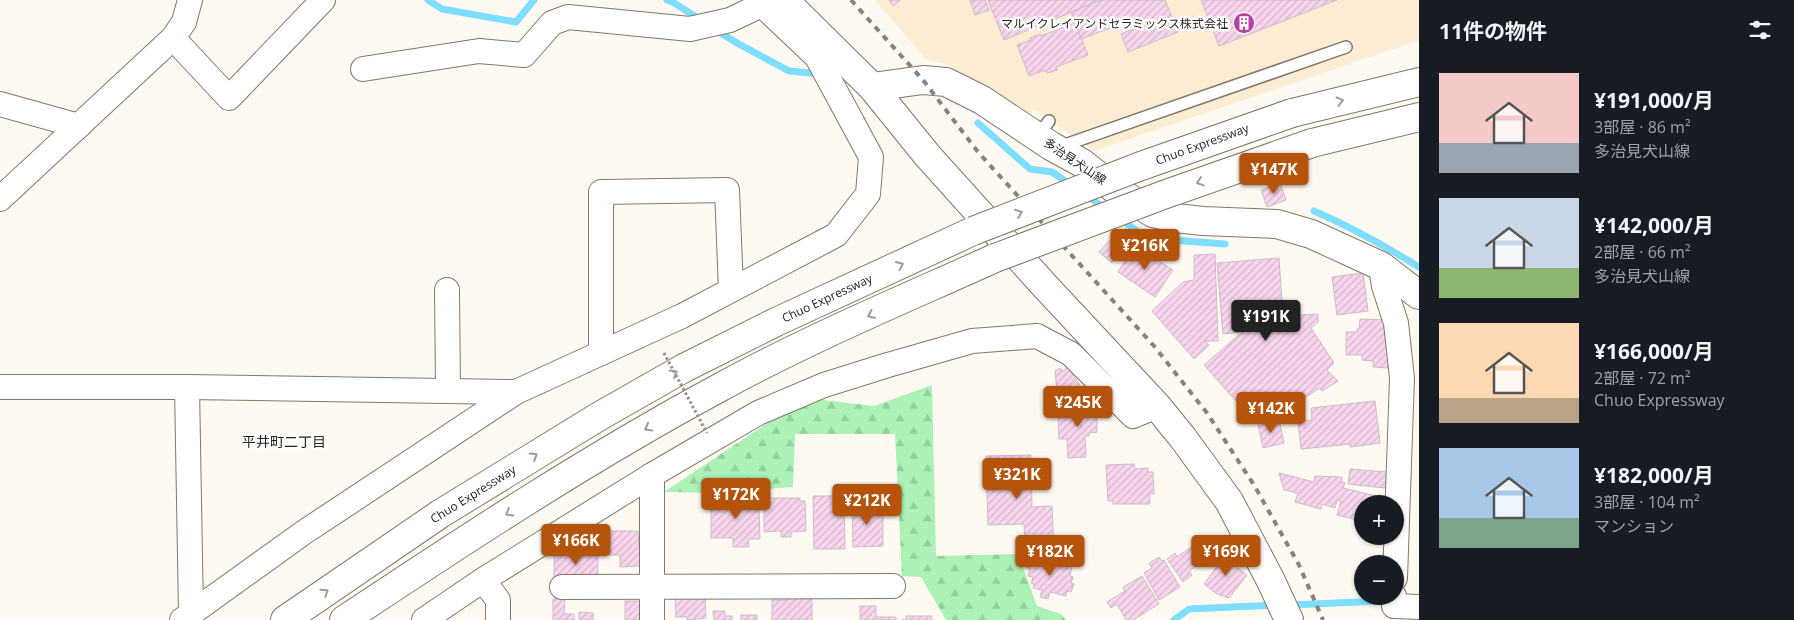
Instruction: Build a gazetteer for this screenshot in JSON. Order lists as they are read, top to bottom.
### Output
{
  "streets": {
    "main road": ["Chuo Expressway", "多治見犬山線"]
  },
  "districts": ["平井町二丁目"],
  "places": {
    "building": ["マルイクレイアンドセラミックス株式会社"]
  },
  "page": {
    "heading": "11件の物件",
    "list": [
      {
        "name": "¥191,000/月",
        "note": "3部屋 · 86 m² · 多治見犬山線"
      },
      {
        "name": "¥142,000/月",
        "note": "2部屋 · 66 m² · 多治見犬山線"
      },
      {
        "name": "¥166,000/月",
        "note": "2部屋 · 72 m² · Chuo Expressway"
      },
      {
        "name": "¥182,000/月",
        "note": "3部屋 · 104 m² · マンション"
      }
    ],
    "price": [
      "¥147K",
      "¥216K",
      "¥191K",
      "¥245K",
      "¥142K",
      "¥321K",
      "¥172K",
      "¥212K",
      "¥166K",
      "¥182K",
      "¥169K"
    ],
    "map_buttons": ["+", "−"]
  }
}
